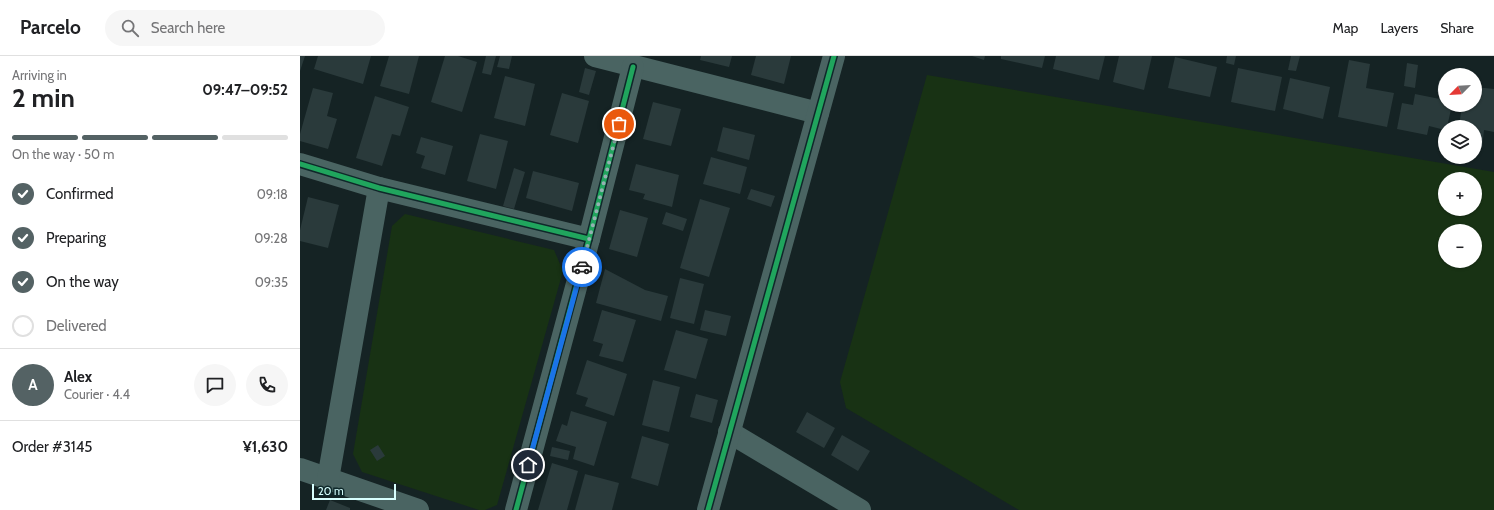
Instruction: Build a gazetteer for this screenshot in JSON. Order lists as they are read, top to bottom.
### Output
{
  "scale_bar": "20 m",
  "north": "bottom left",
  "page": {
    "header": "Parcelo",
    "search": "Search here",
    "nav": ["Map", "Layers", "Share"],
    "heading": ["2 min", "Arriving in", "09:47–09:52"],
    "panel": [
      "Alex",
      "Courier · 4.4",
      "Order #3145",
      "¥1,630"
    ],
    "map_buttons": ["+", "−"],
    "bar": "On the way · 50 m",
    "list": [
      ["Confirmed", "09:18"],
      ["Preparing", "09:28"],
      ["On the way", "09:35"],
      "Delivered"
    ],
    "round": "A",
    "scale": "20 m"
  }
}
